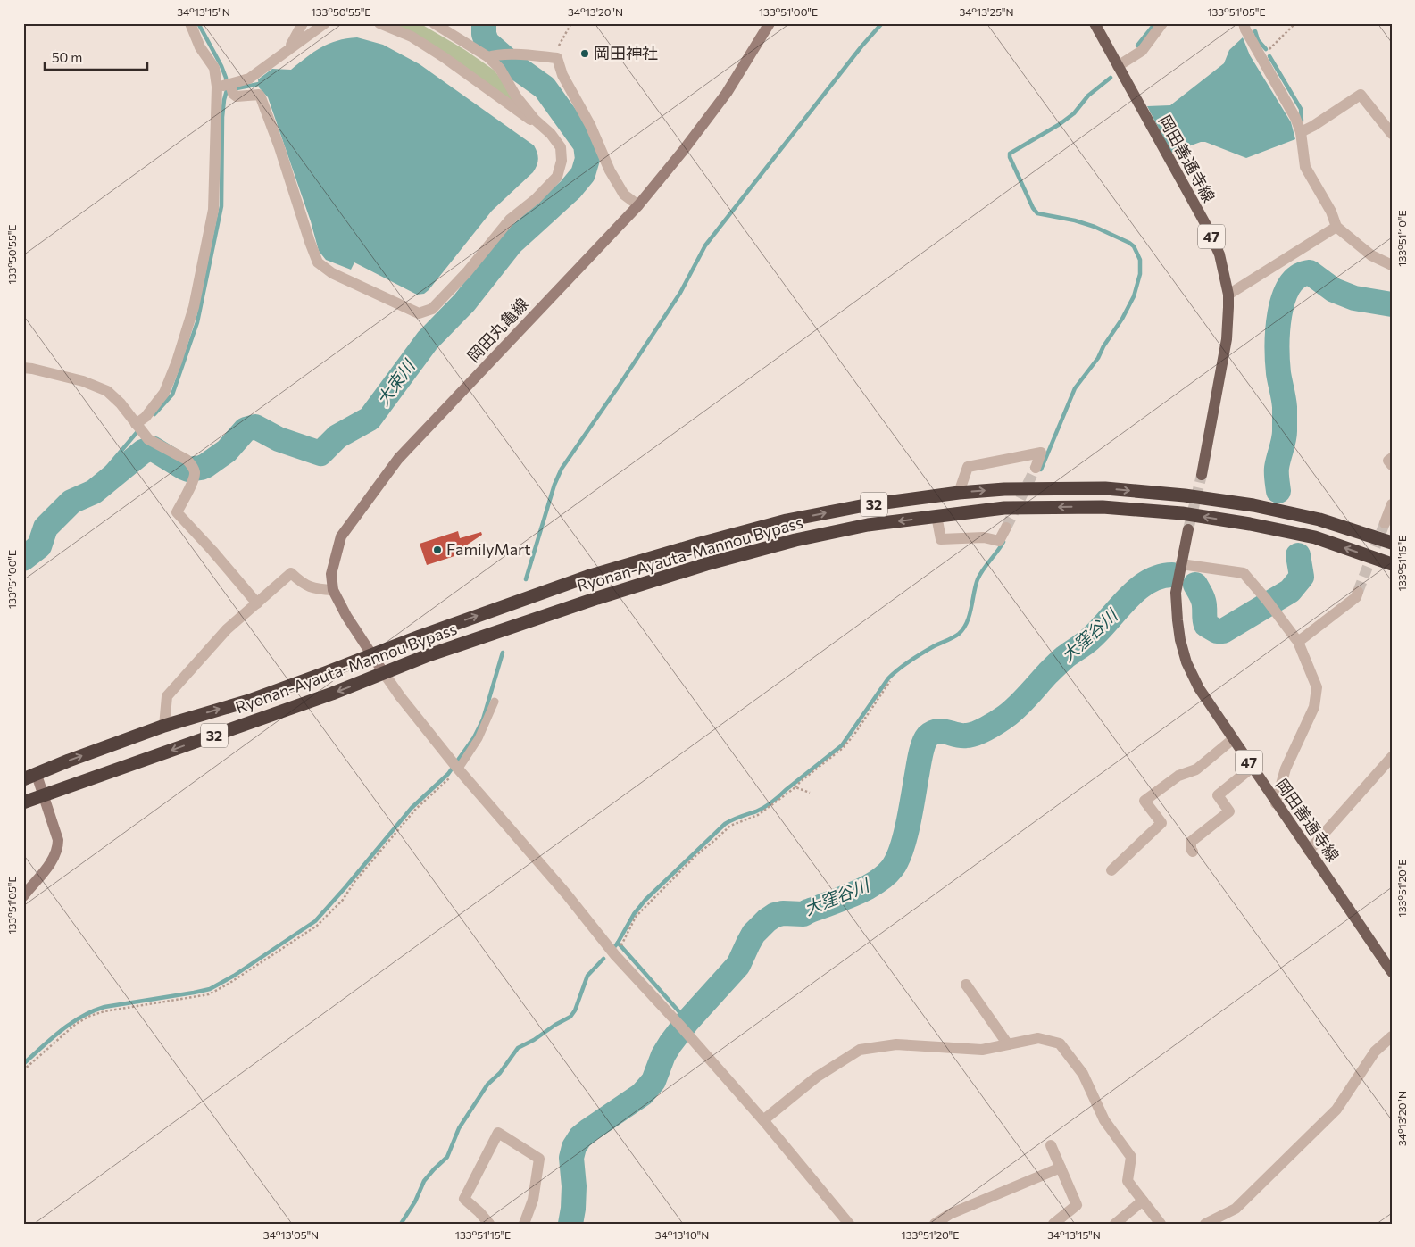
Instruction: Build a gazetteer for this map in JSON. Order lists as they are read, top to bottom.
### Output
{
  "streets": {
    "highway": ["32", "Ryonan-Ayauta-Mannou Bypass"],
    "main road": ["岡田善通寺線", "47", "岡田丸亀線"]
  },
  "crossings": [
    ["岡田丸亀線", "Ryonan-Ayauta-Mannou Bypass"]
  ],
  "water": ["大束川", "大窪谷川"],
  "places": ["岡田神社", "FamilyMart"],
  "scale_bar": "50 m",
  "coordinates": [
    "34°13'15\"N",
    "133°50'55\"E",
    "34°13'20\"N",
    "133°51'00\"E",
    "34°13'25\"N",
    "133°51'05\"E",
    "133°51'10\"E",
    "133°51'15\"E",
    "133°51'20\"E",
    "34°13'05\"N",
    "34°13'10\"N"
  ]
}
